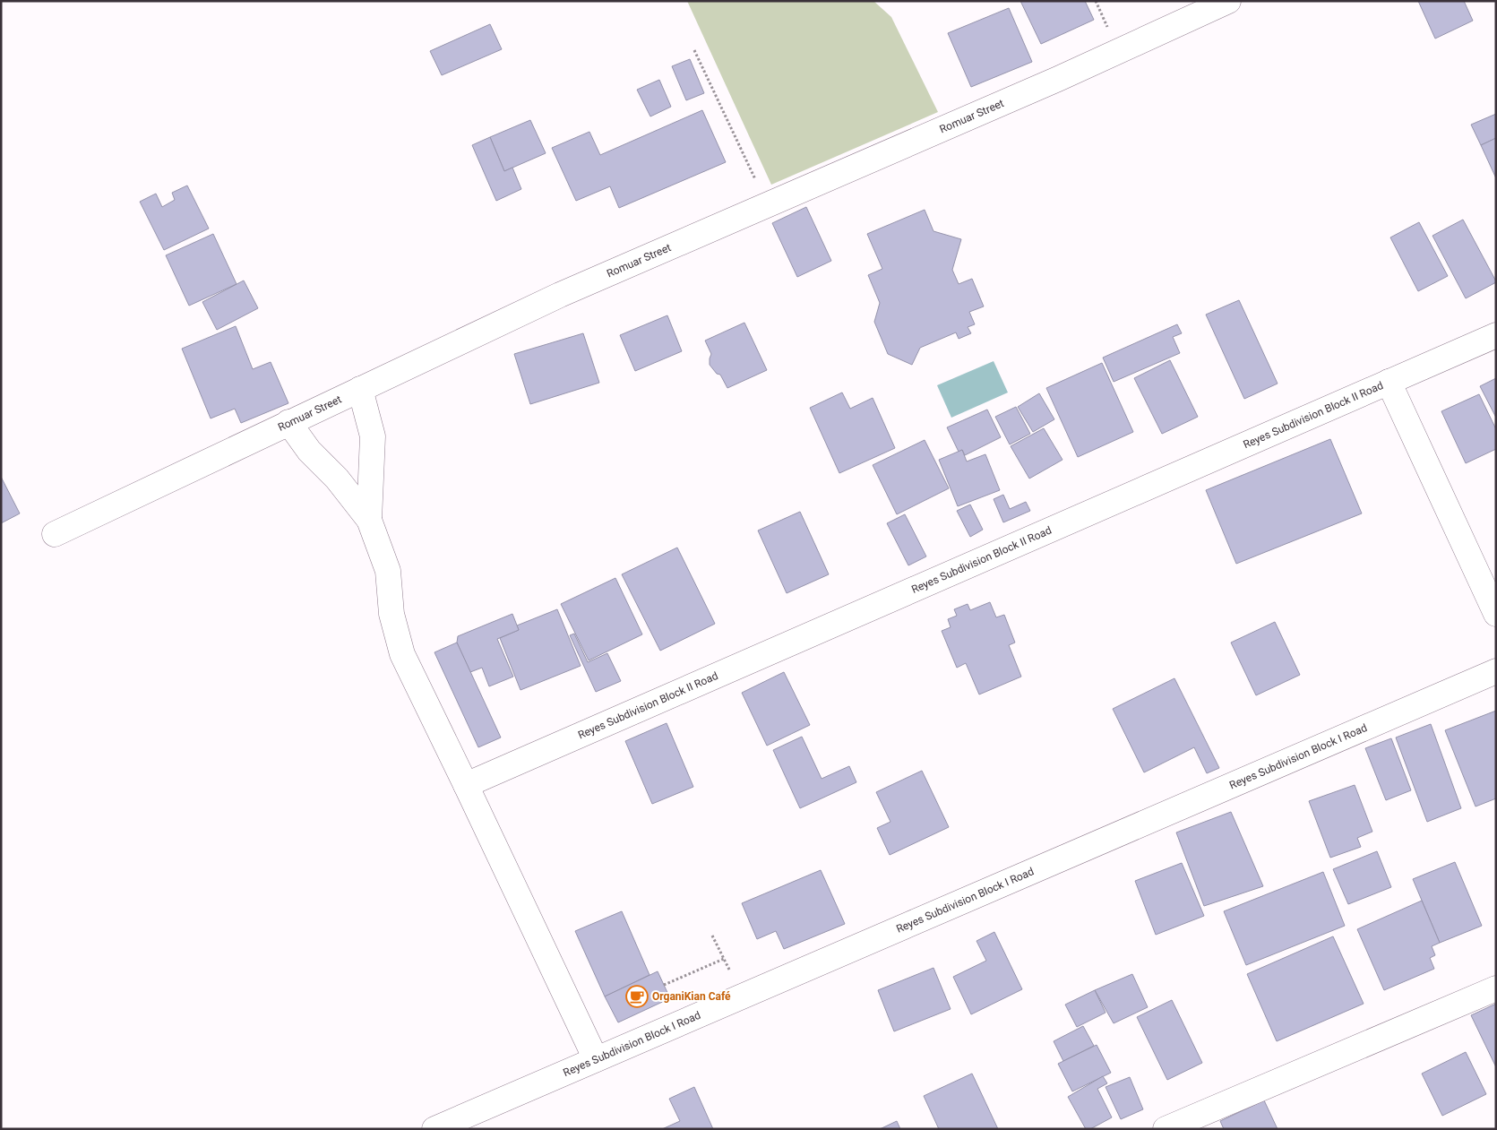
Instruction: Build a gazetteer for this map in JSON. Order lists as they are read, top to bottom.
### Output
{
  "streets": {
    "street": ["Romuar Street", "Reyes Subdivision Block II Road", "Reyes Subdivision Block I Road"]
  },
  "places": {
    "cafe": ["OrganiKian Café"]
  }
}
